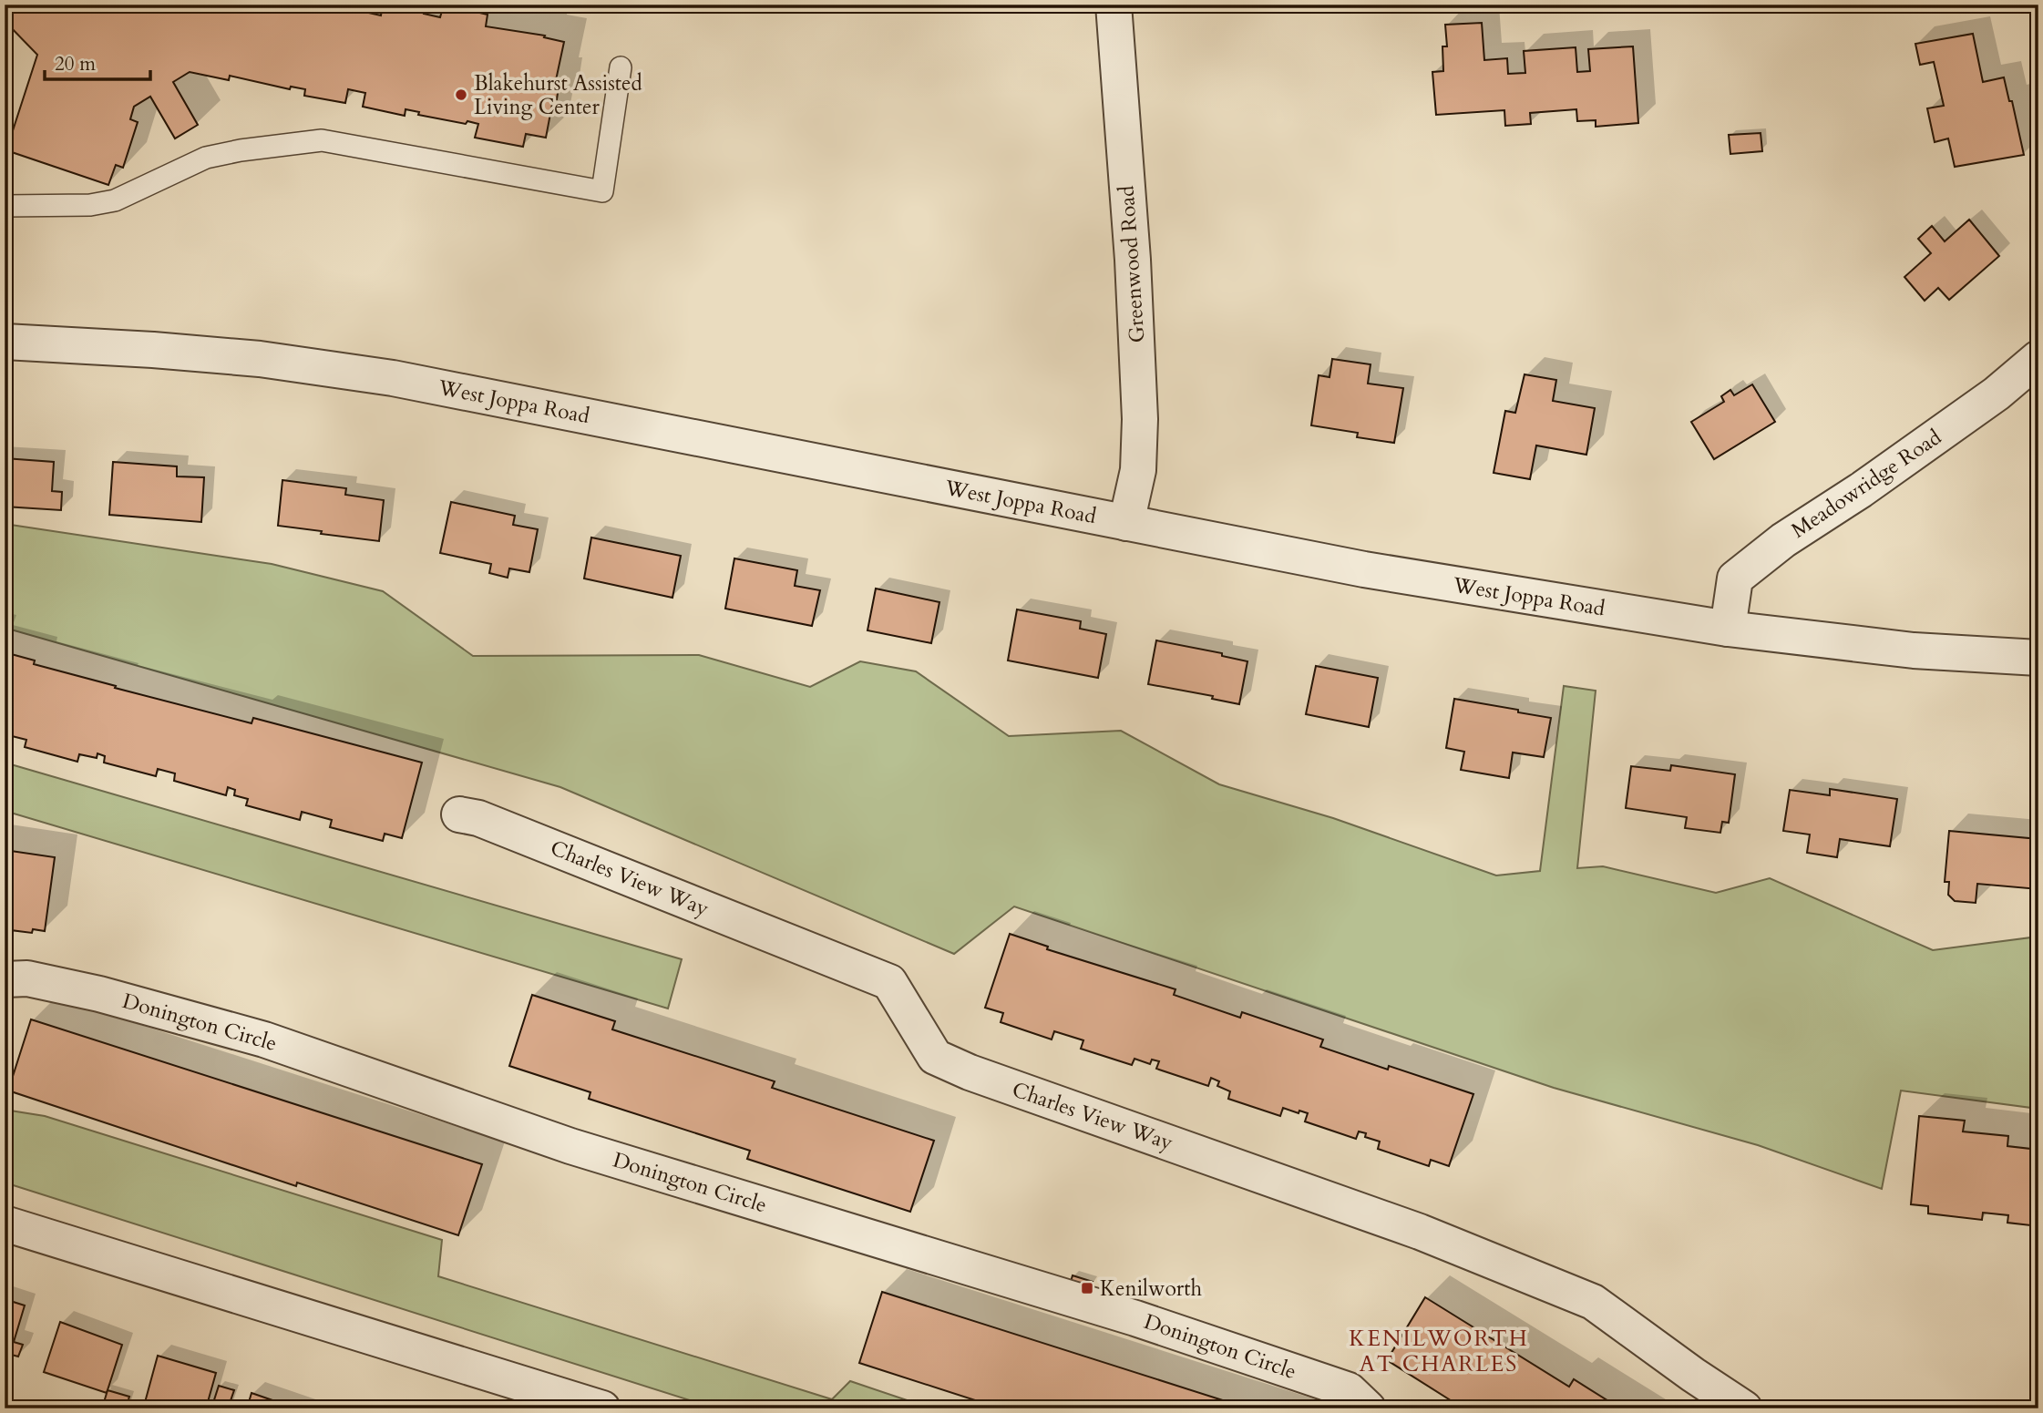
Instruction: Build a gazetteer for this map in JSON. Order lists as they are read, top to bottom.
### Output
{
  "streets": {
    "street": [
      "Greenwood Road",
      "West Joppa Road",
      "Meadowridge Road",
      "Charles View Way",
      "Donington Circle"
    ]
  },
  "crossings": [
    ["Greenwood Road", "West Joppa Road"],
    ["West Joppa Road", "Meadowridge Road"]
  ],
  "districts": ["KENILWORTH AT CHARLES"],
  "places": {
    "other": ["Blakehurst Assisted Living Center"],
    "transit": ["Kenilworth"]
  },
  "scale_bar": "20 m"
}
